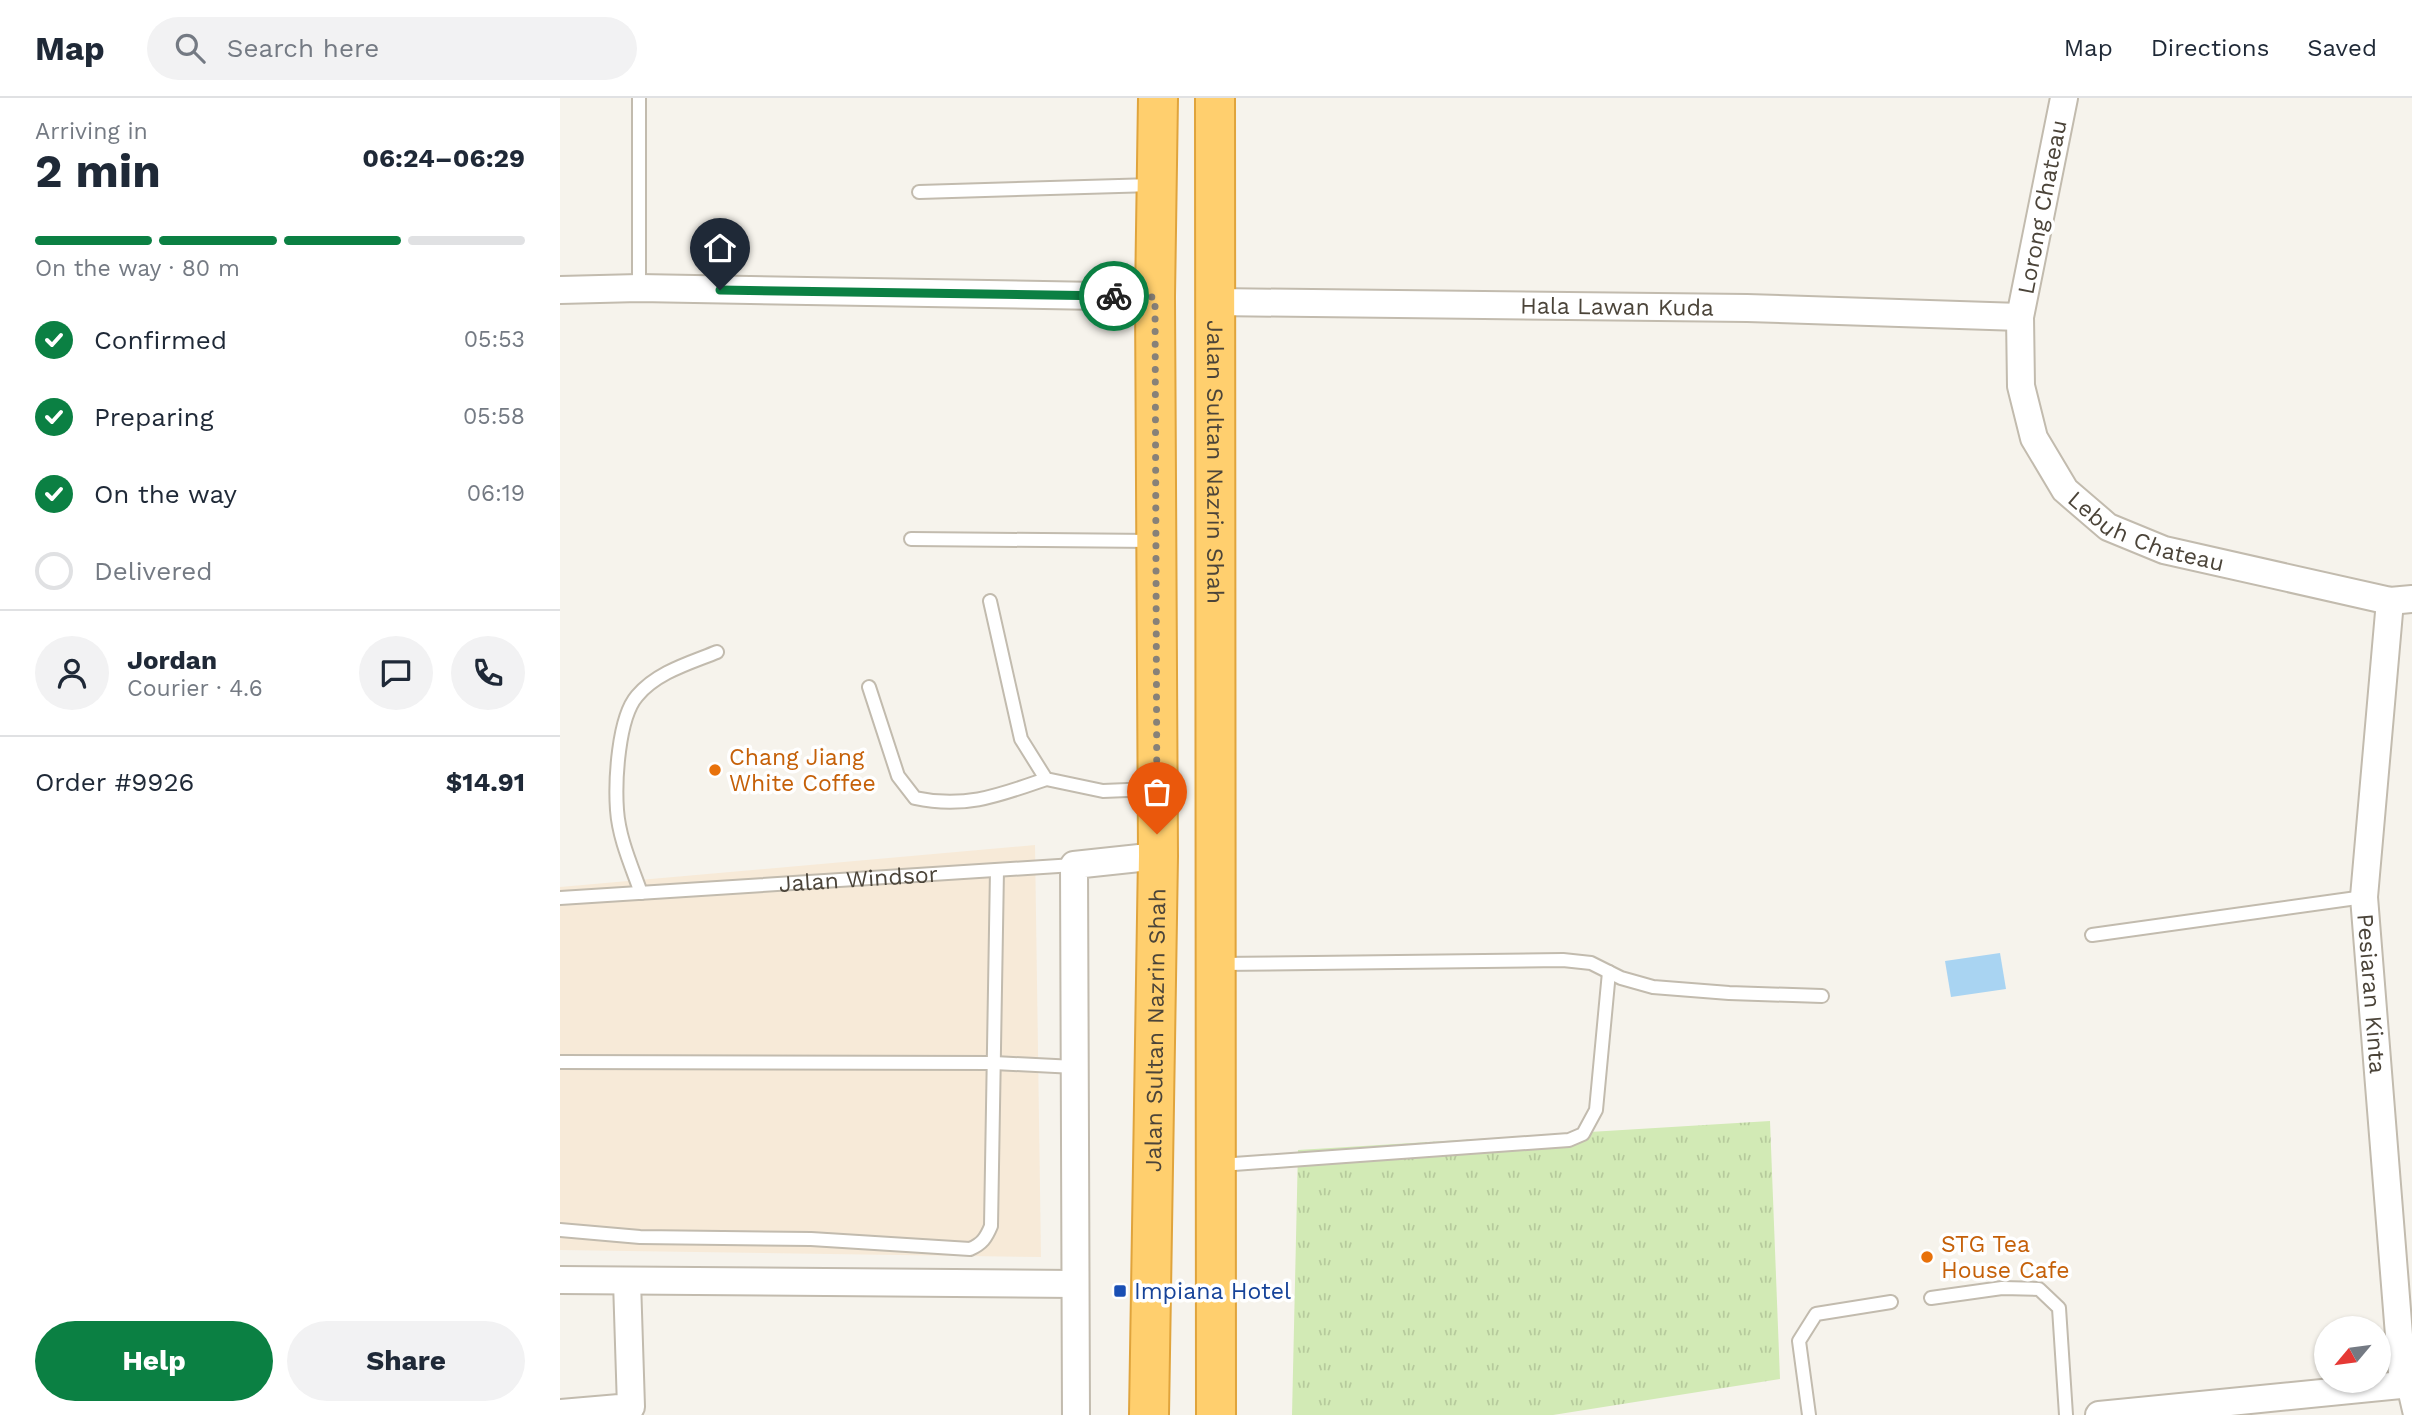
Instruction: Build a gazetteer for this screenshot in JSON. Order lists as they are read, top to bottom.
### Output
{
  "streets": {
    "highway": ["Jalan Sultan Nazrin Shah"],
    "street": [
      "Lorong Chateau",
      "Hala Lawan Kuda",
      "Lebuh Chateau",
      "Jalan Windsor",
      "Pesiaran Kinta"
    ]
  },
  "crossings": [
    ["Lorong Chateau", "Hala Lawan Kuda"],
    ["Lorong Chateau", "Lebuh Chateau"],
    ["Hala Lawan Kuda", "Jalan Sultan Nazrin Shah"],
    ["Hala Lawan Kuda", "Lebuh Chateau"],
    ["Jalan Sultan Nazrin Shah", "Jalan Windsor"],
    ["Lebuh Chateau", "Pesiaran Kinta"]
  ],
  "places": {
    "other": ["Chang Jiang White Coffee", "STG Tea House Cafe"],
    "transit": ["Impiana Hotel"]
  },
  "north": "bottom left",
  "page": {
    "header": "Map",
    "search": "Search here",
    "nav": ["Map", "Directions", "Saved"],
    "heading": ["2 min", "Arriving in", "06:24–06:29"],
    "panel": [
      "Jordan",
      "Courier · 4.6",
      "Order #9926",
      "$14.91"
    ],
    "bar": "On the way · 80 m",
    "list": [
      ["Confirmed", "05:53"],
      ["Preparing", "05:58"],
      ["On the way", "06:19"],
      "Delivered"
    ],
    "buttons": ["Help", "Share"]
  }
}
